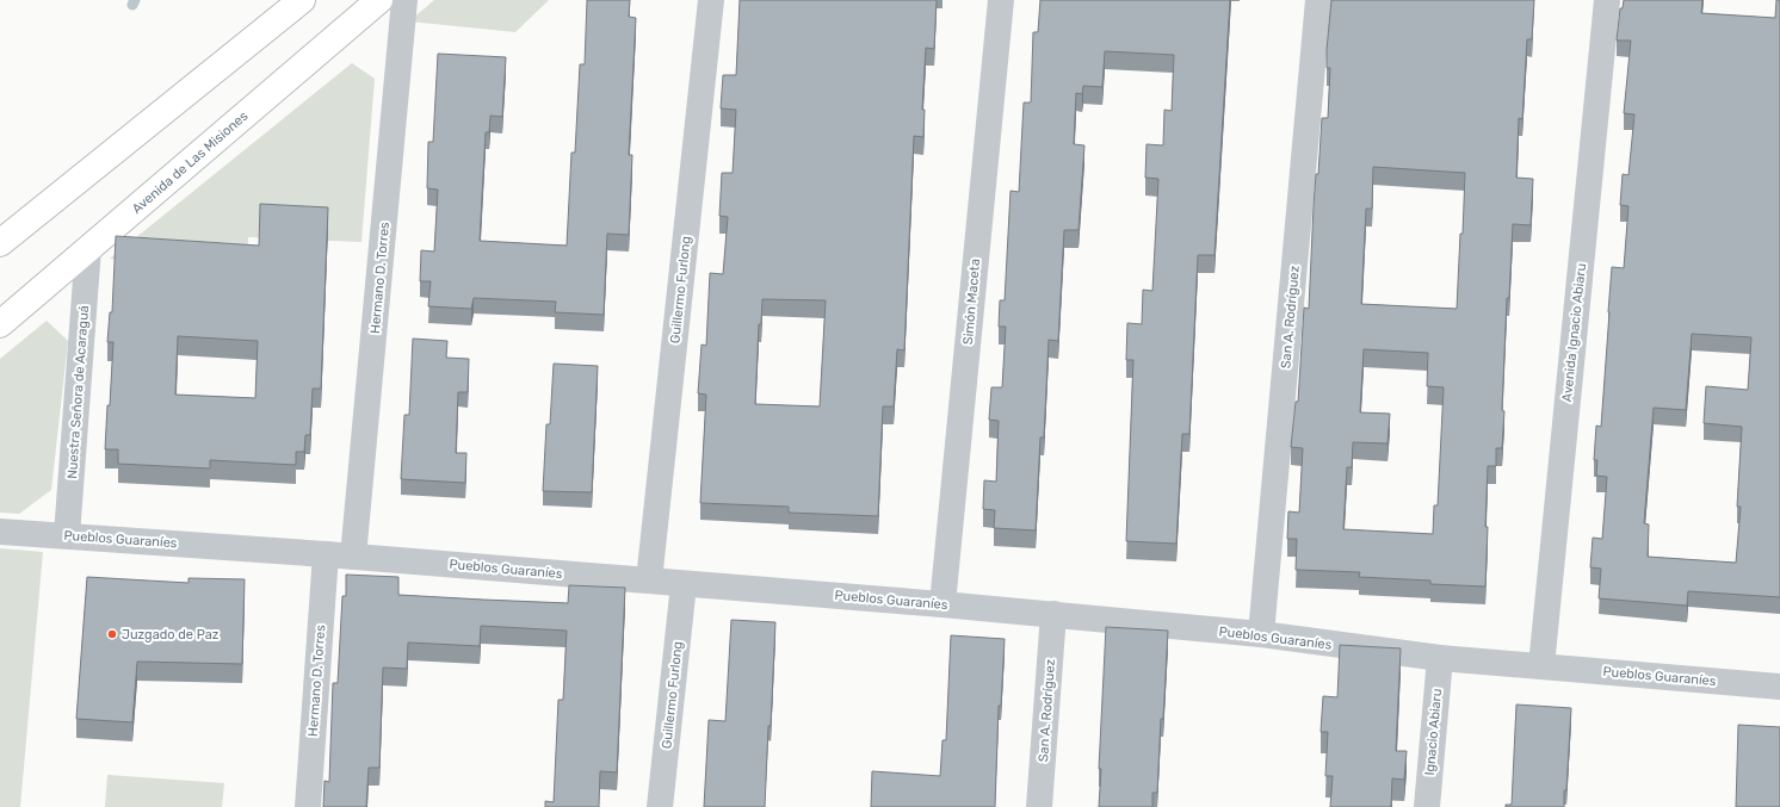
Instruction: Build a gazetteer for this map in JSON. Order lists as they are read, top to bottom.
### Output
{
  "streets": {
    "main road": ["Avenida de Las Misiones"],
    "street": [
      "Hermano D. Torres",
      "Guillermo Furlong",
      "Simón Maceta",
      "San A. Rodríguez",
      "Avenida Ignacio Abiaru",
      "Nuestra Señora de Acaraguá",
      "Pueblos Guaraníes",
      "Ignacio Abiaru"
    ]
  },
  "crossings": [
    ["Avenida de Las Misiones", "Nuestra Señora de Acaraguá"],
    ["Hermano D. Torres", "Pueblos Guaraníes"],
    ["Guillermo Furlong", "Pueblos Guaraníes"],
    ["Simón Maceta", "Pueblos Guaraníes"],
    ["San A. Rodríguez", "Pueblos Guaraníes"],
    ["Avenida Ignacio Abiaru", "Pueblos Guaraníes"],
    ["Nuestra Señora de Acaraguá", "Pueblos Guaraníes"],
    ["Pueblos Guaraníes", "Ignacio Abiaru"]
  ],
  "places": ["Juzgado de Paz"]
}
